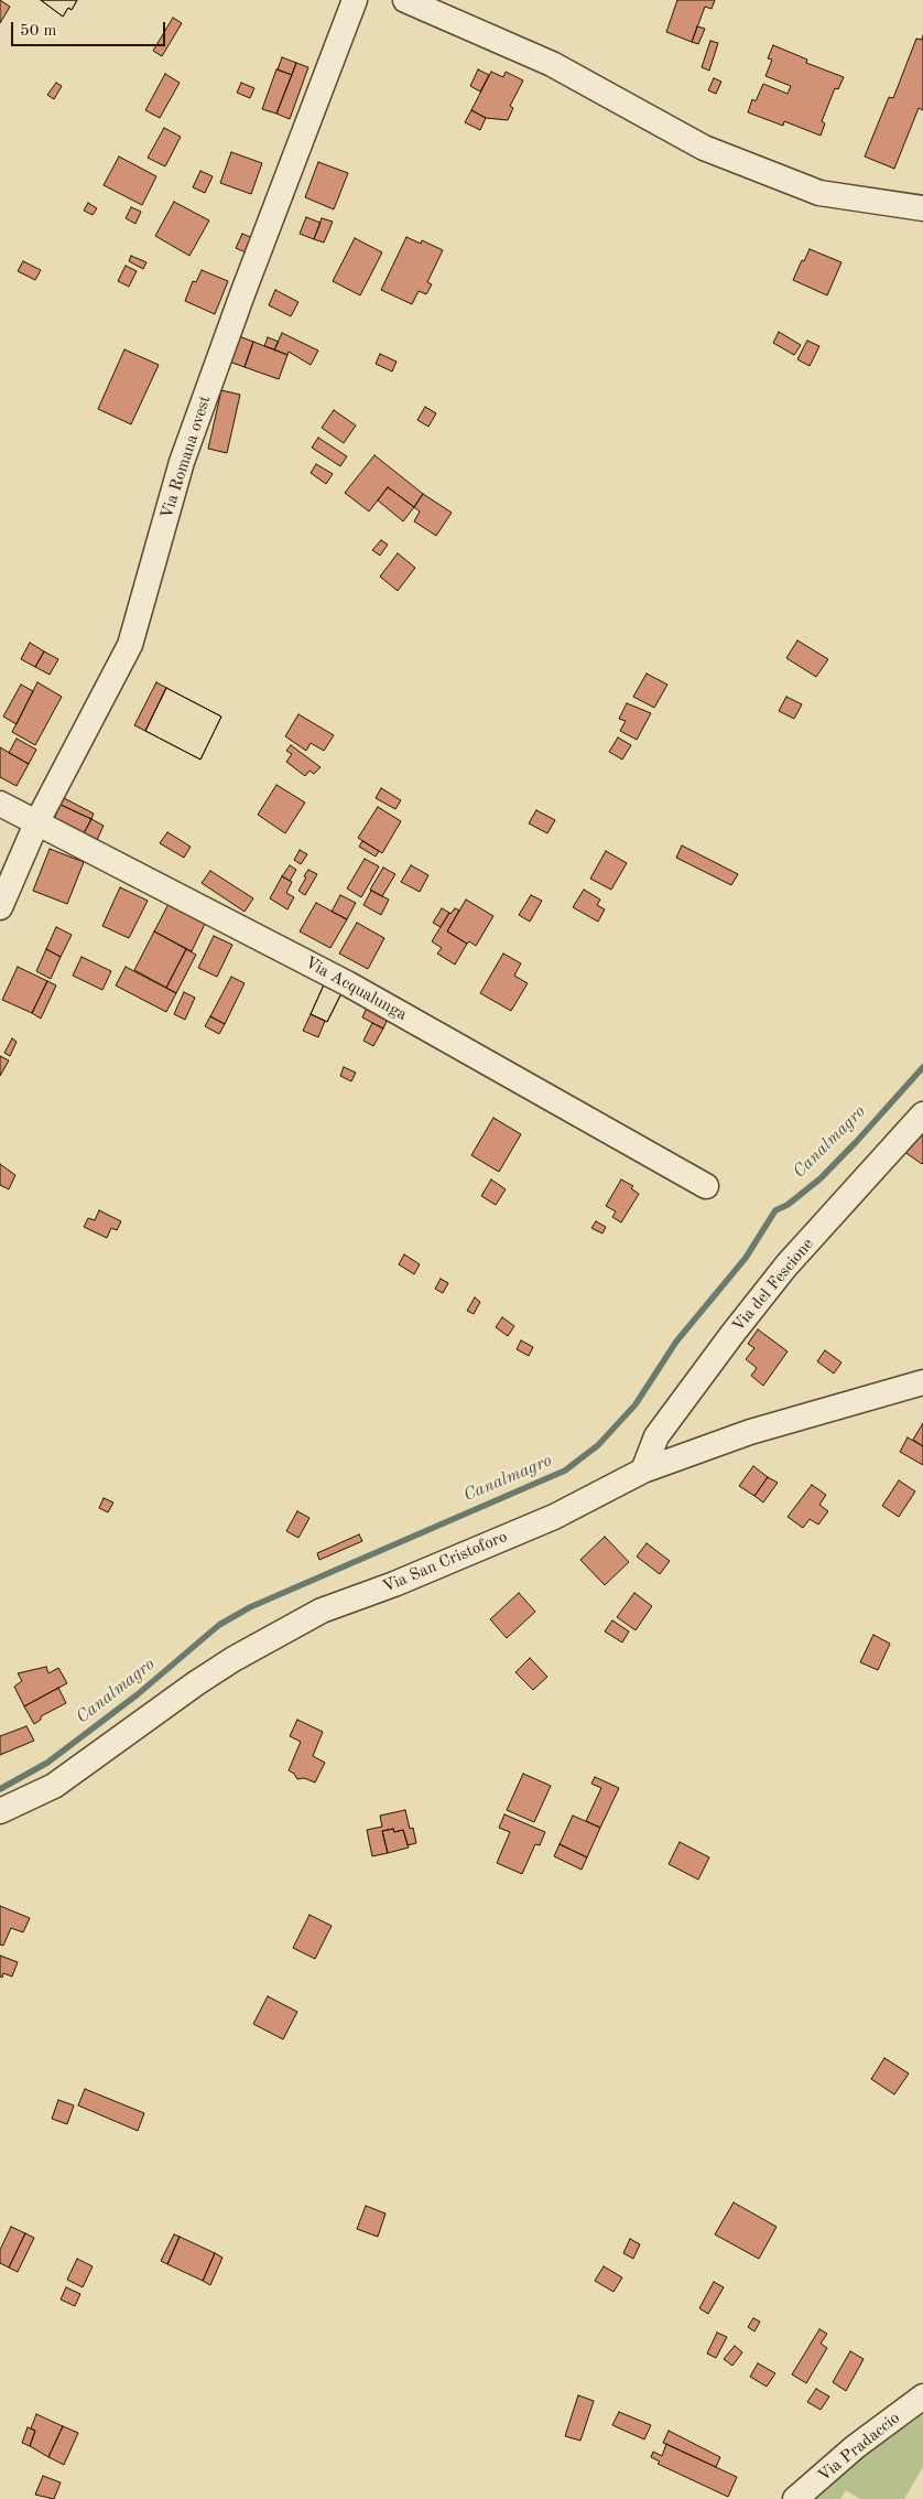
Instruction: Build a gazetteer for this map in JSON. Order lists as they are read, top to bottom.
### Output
{
  "streets": {
    "street": [
      "Via Romana ovest",
      "Via Acqualunga",
      "Via del Fescione",
      "Via San Cristoforo",
      "Via Pradaccio"
    ]
  },
  "crossings": [
    ["Via Romana ovest", "Via Acqualunga"],
    ["Via del Fescione", "Via San Cristoforo"]
  ],
  "water": ["Canalmagro"],
  "scale_bar": "50 m"
}
